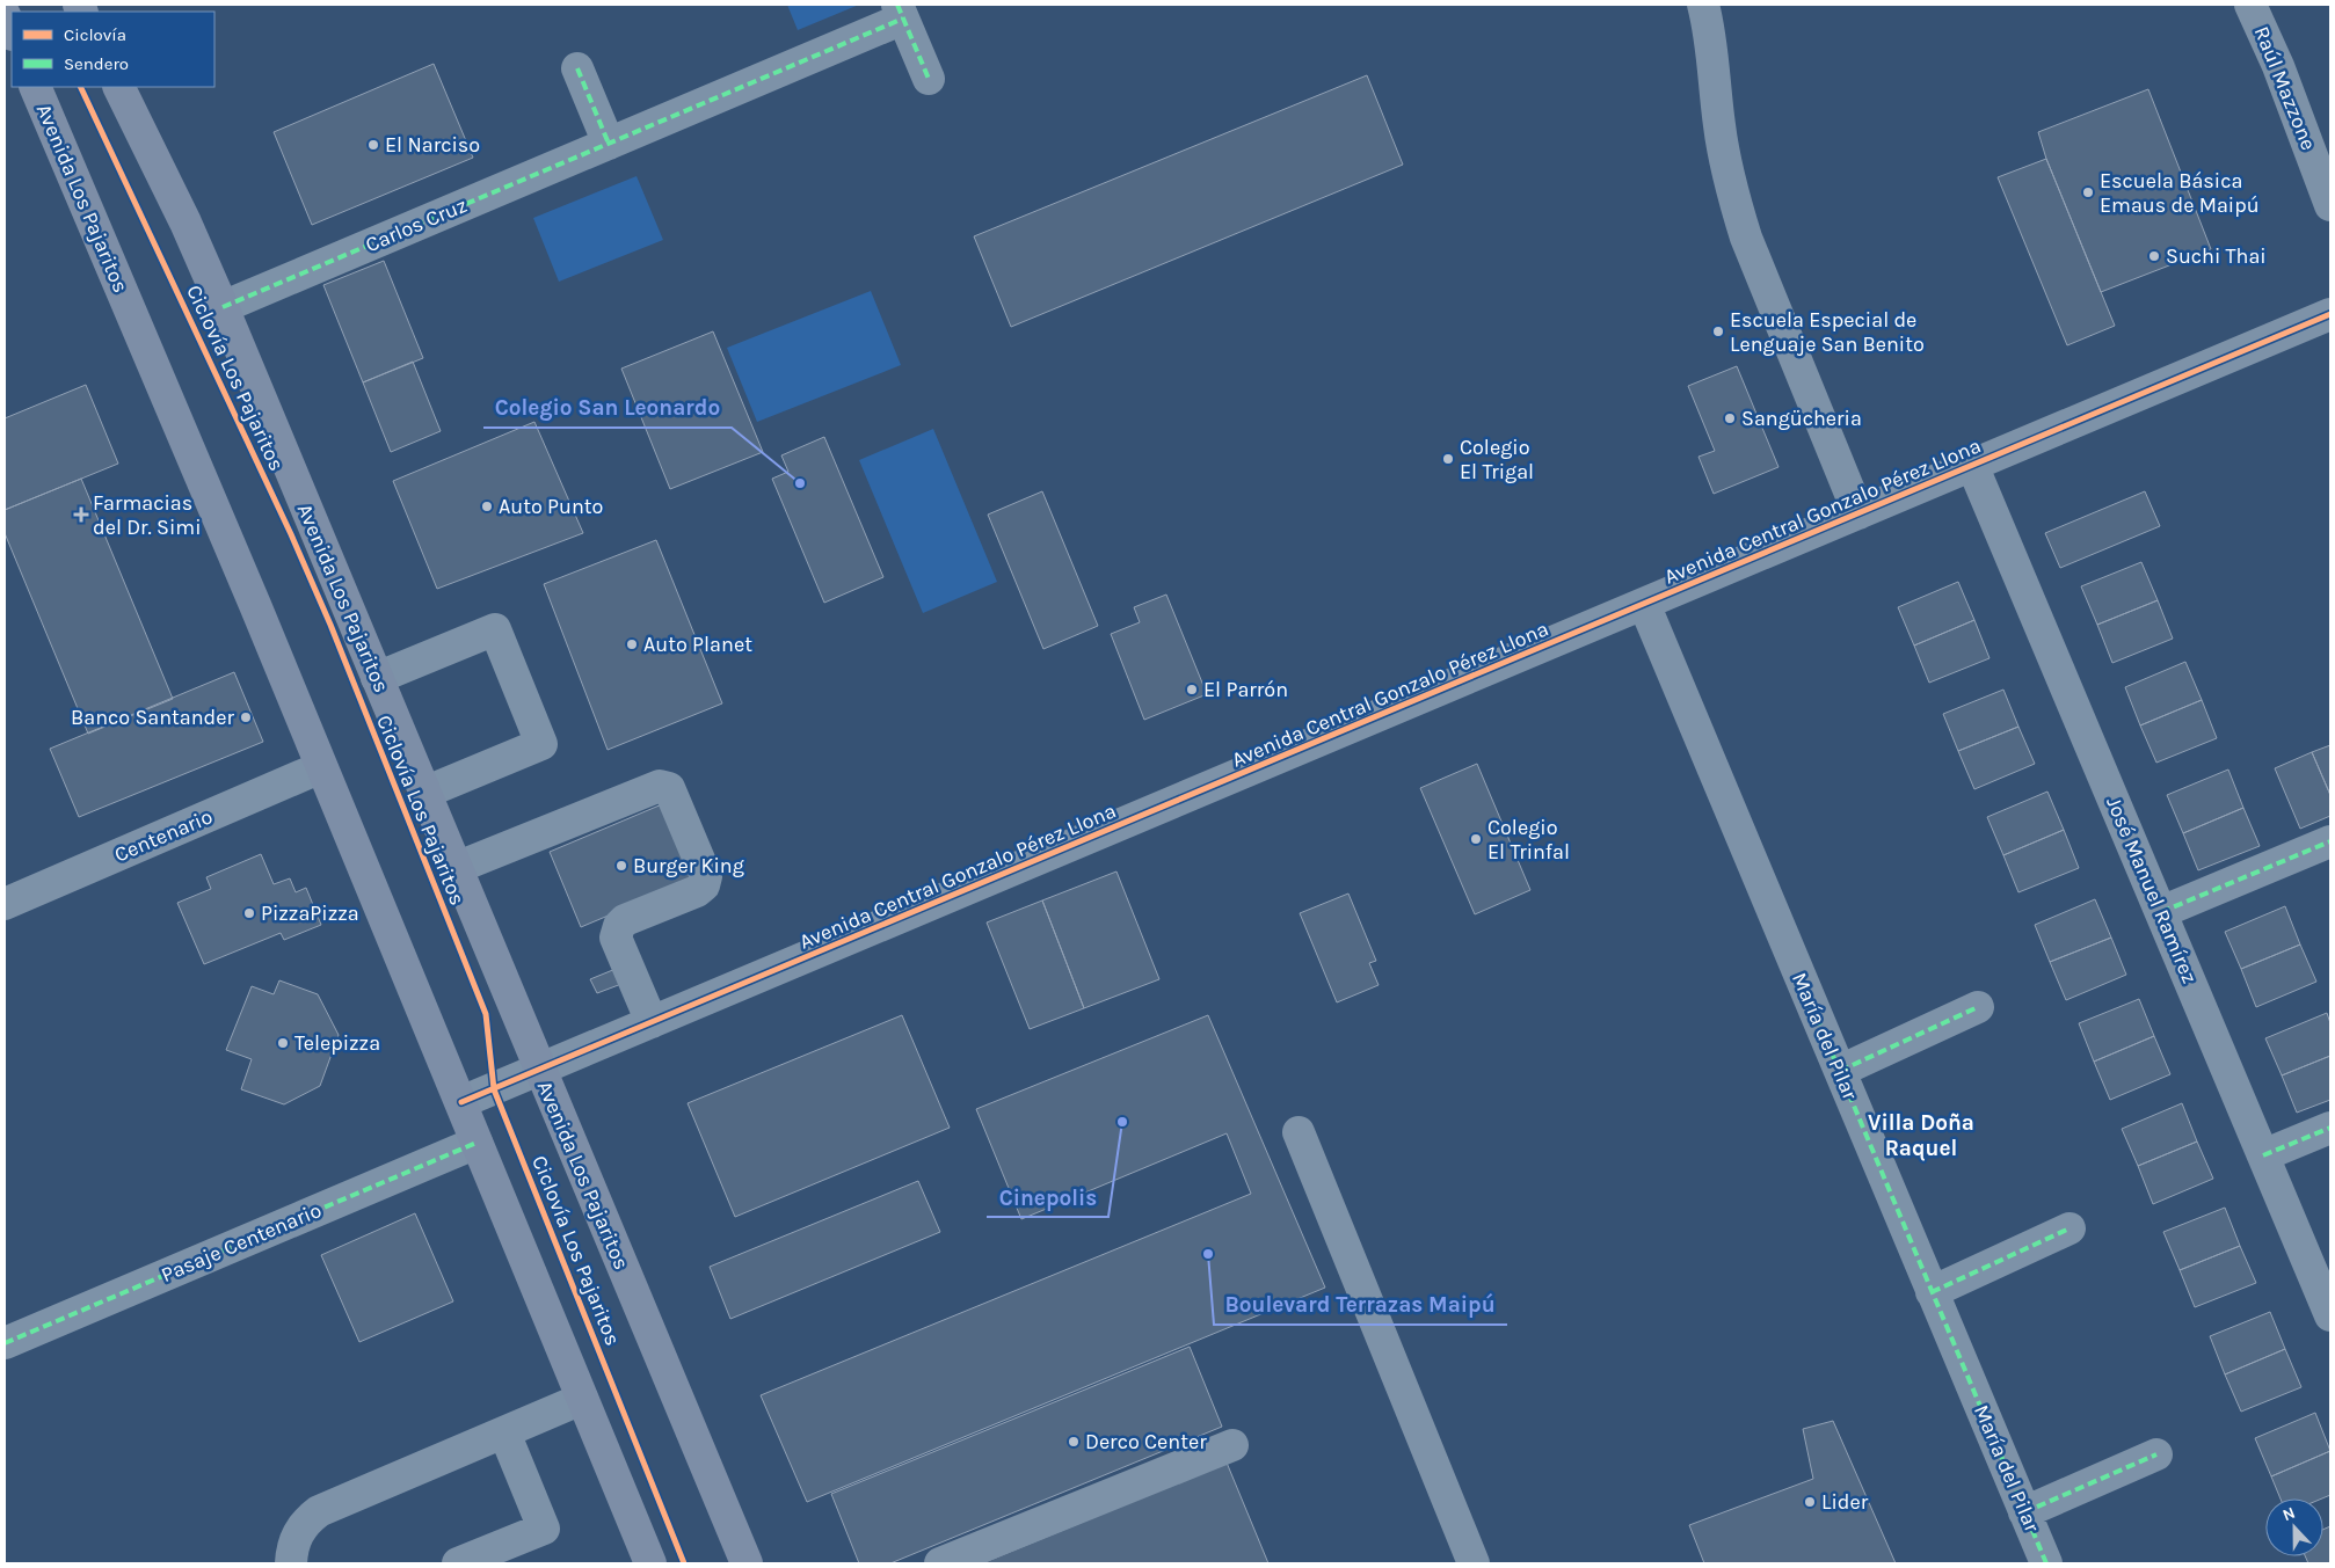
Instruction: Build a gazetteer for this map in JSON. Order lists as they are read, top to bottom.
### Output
{
  "streets": {
    "main road": ["Avenida Los Pajaritos"],
    "street": [
      "Raúl Mazzone",
      "Carlos Cruz",
      "Avenida Central Gonzalo Pérez Llona",
      "Centenario",
      "José Manuel Ramírez",
      "María del Pilar",
      "Pasaje Centenario"
    ],
    "cycle path": ["Ciclovía Los Pajaritos"]
  },
  "crossings": [
    ["Avenida Los Pajaritos", "Carlos Cruz"],
    ["Avenida Los Pajaritos", "Avenida Central Gonzalo Pérez Llona"],
    ["Avenida Los Pajaritos", "Centenario"],
    ["Avenida Los Pajaritos", "Pasaje Centenario"],
    ["Avenida Central Gonzalo Pérez Llona", "José Manuel Ramírez"],
    ["Avenida Central Gonzalo Pérez Llona", "María del Pilar"]
  ],
  "districts": ["Villa Doña Raquel"],
  "places": {
    "other": [
      "El Narciso",
      "Escuela Básica Emaus de Maipú",
      "Suchi Thai",
      "Escuela Especial de Lenguaje San Benito",
      "Sangücheria",
      "Colegio El Trigal",
      "Colegio San Leonardo",
      "Auto Punto",
      "Auto Planet",
      "El Parrón",
      "Banco Santander",
      "Colegio El Trinfal",
      "Burger King",
      "PizzaPizza",
      "Telepizza",
      "Cinepolis",
      "Boulevard Terrazas Maipú",
      "Derco Center",
      "Lider"
    ],
    "health": ["Farmacias del Dr. Simi"]
  },
  "legend": ["Ciclovía", "Sendero"],
  "north": "top"
}
